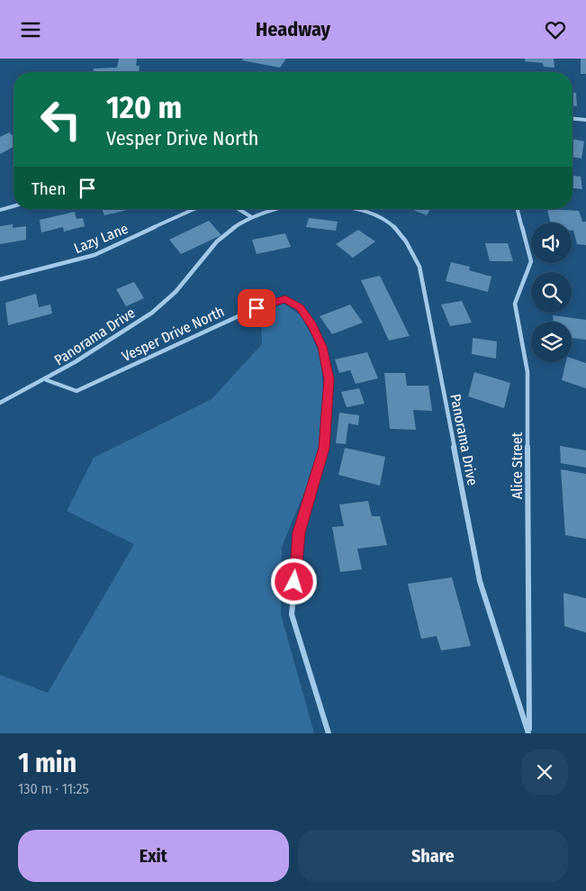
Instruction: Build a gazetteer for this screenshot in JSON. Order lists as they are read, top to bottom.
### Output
{
  "streets": {
    "street": [
      "Lazy Lane",
      "Vesper Drive North",
      "Panorama Drive",
      "Alice Street"
    ]
  },
  "crossings": [
    ["Vesper Drive North", "Panorama Drive"],
    ["Panorama Drive", "Alice Street"]
  ],
  "page": {
    "header": "Headway",
    "turn": ["120 m", "Vesper Drive North"],
    "then": "Then",
    "heading": ["1 min", "130 m · 11:25"],
    "buttons": ["Exit", "Share"]
  }
}
